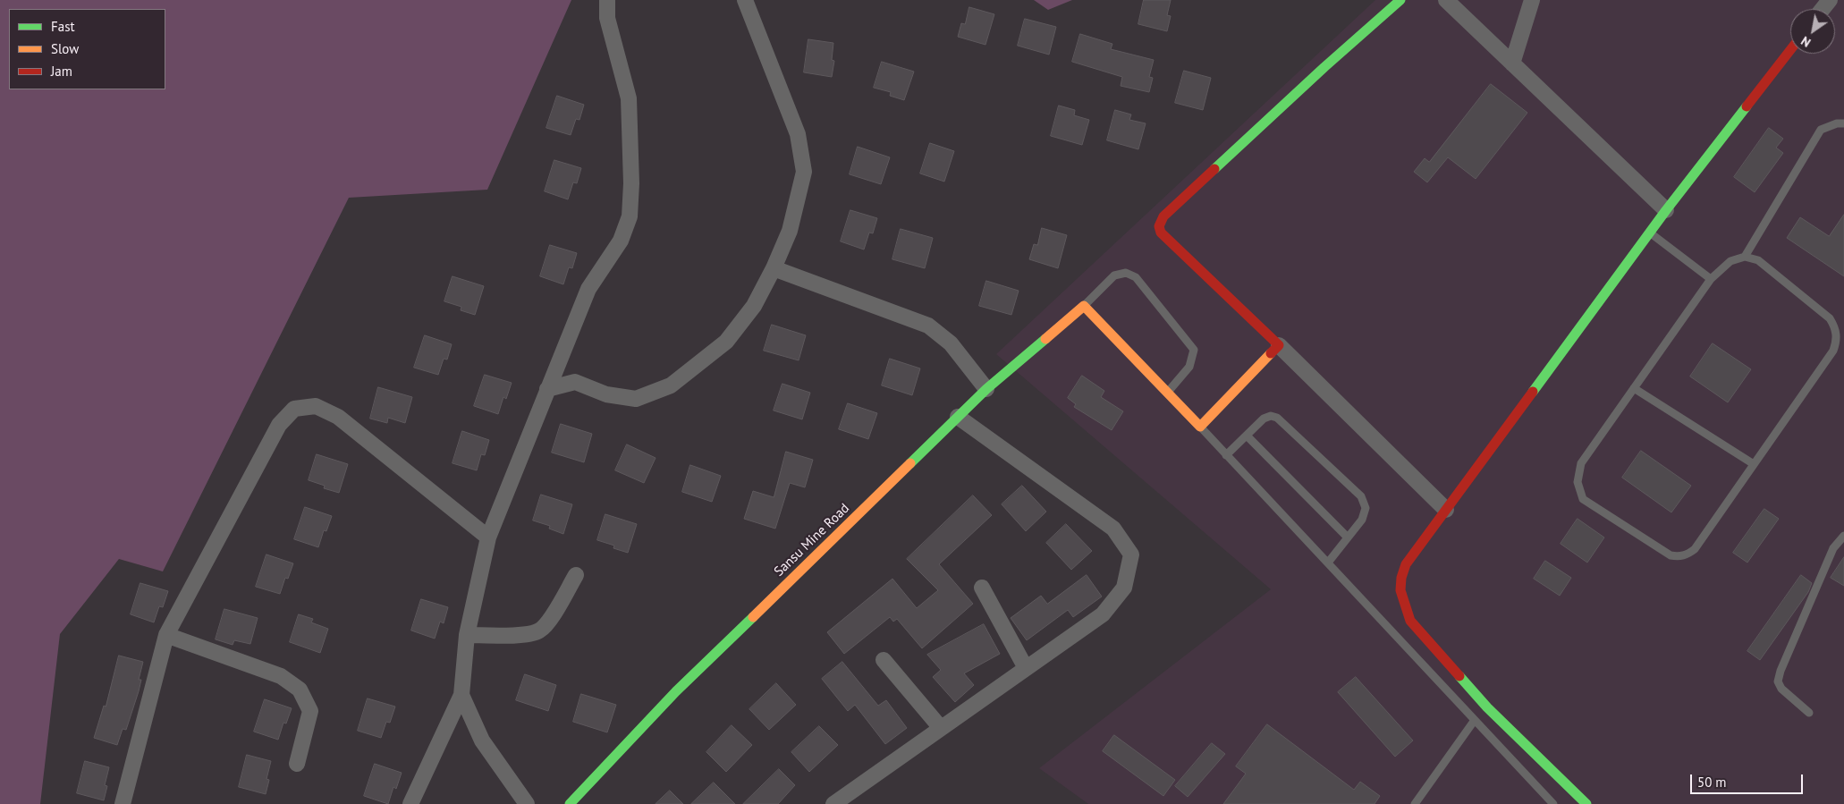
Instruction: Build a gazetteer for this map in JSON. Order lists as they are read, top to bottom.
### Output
{
  "streets": {
    "street": ["Sansu Mine Road"]
  },
  "legend": ["Fast", "Slow", "Jam"],
  "scale_bar": "50 m",
  "north": "bottom left"
}
